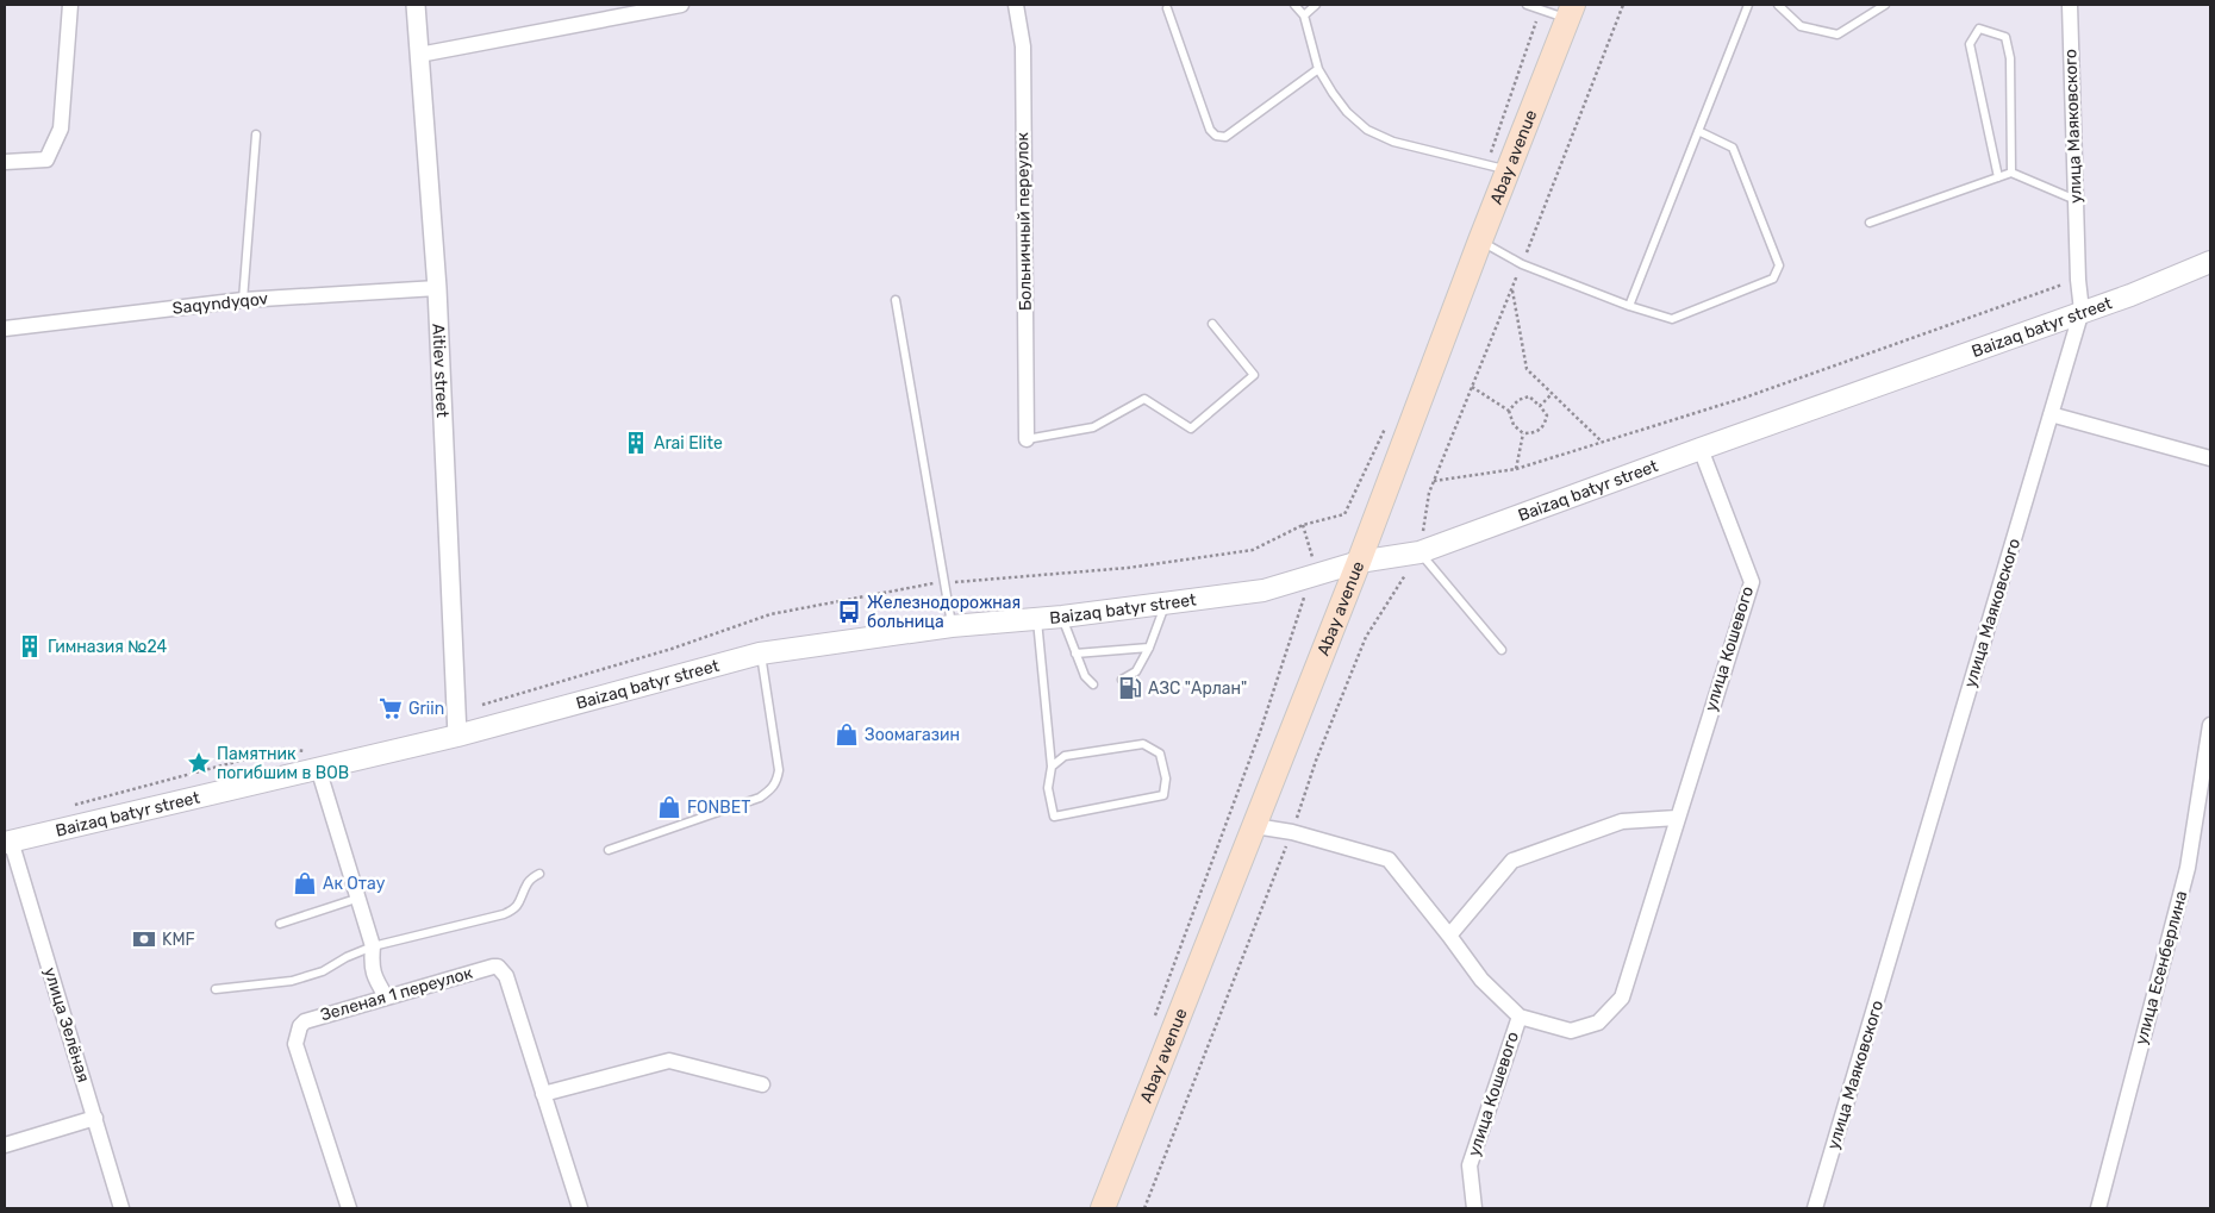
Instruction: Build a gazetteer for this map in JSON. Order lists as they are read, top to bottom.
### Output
{
  "streets": {
    "main road": ["Abay avenue", "Baizaq batyr street"],
    "street": [
      "улица Маяковского",
      "Больничный переулок",
      "Saqyndyqov",
      "Aitiev street",
      "улица Кошевого",
      "улица Есенберлина",
      "Зеленая 1 переулок",
      "улица Зелёная"
    ]
  },
  "crossings": [
    ["улица Маяковского", "Baizaq batyr street"],
    ["Abay avenue", "Baizaq batyr street"],
    ["Abay avenue", "улица Кошевого"],
    ["Saqyndyqov", "Aitiev street"],
    ["Baizaq batyr street", "Aitiev street"],
    ["Baizaq batyr street", "улица Кошевого"],
    ["Baizaq batyr street", "улица Зелёная"]
  ],
  "places": {
    "building": ["Arai Elite", "Гимназия №24"],
    "bus stop": ["Железнодорожная больница"],
    "fuel station": ["АЗС \"Арлан\""],
    "supermarket": ["Griin"],
    "shop": ["Зоомагазин", "FONBET", "Ак Отау"],
    "place": ["Памятник погибшим в ВОВ"],
    "bank": ["KMF"]
  }
}
